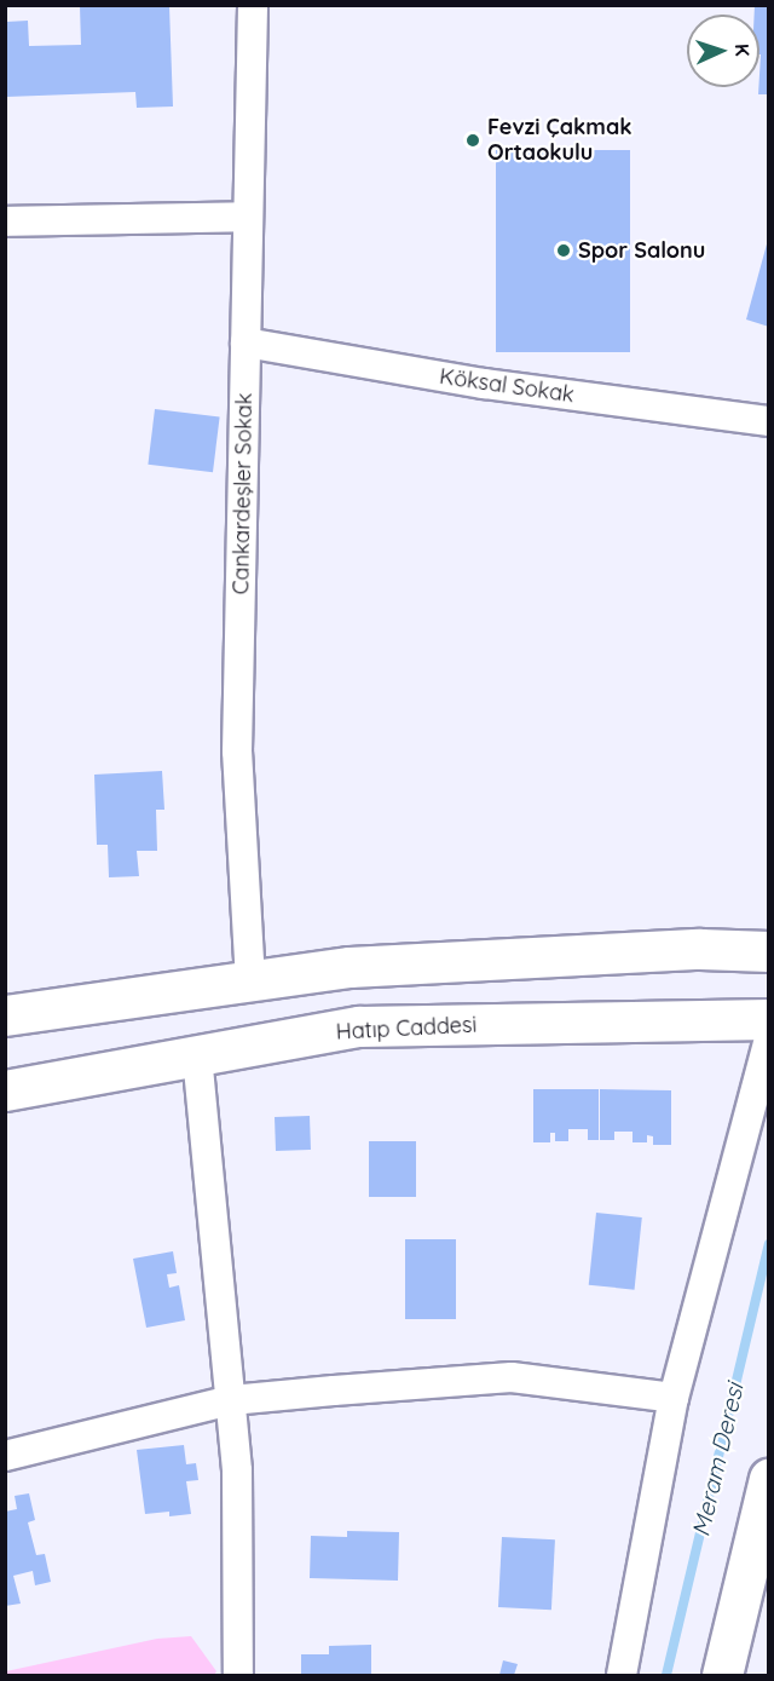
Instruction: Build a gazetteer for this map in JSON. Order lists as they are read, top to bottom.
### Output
{
  "streets": {
    "main road": ["Hatıp Caddesi"],
    "street": ["Köksal Sokak", "Cankardeşler Sokak"]
  },
  "crossings": [
    ["Köksal Sokak", "Cankardeşler Sokak"]
  ],
  "water": ["Meram Deresi"],
  "places": ["Fevzi Çakmak Ortaokulu", "Spor Salonu"],
  "north": "right"
}
